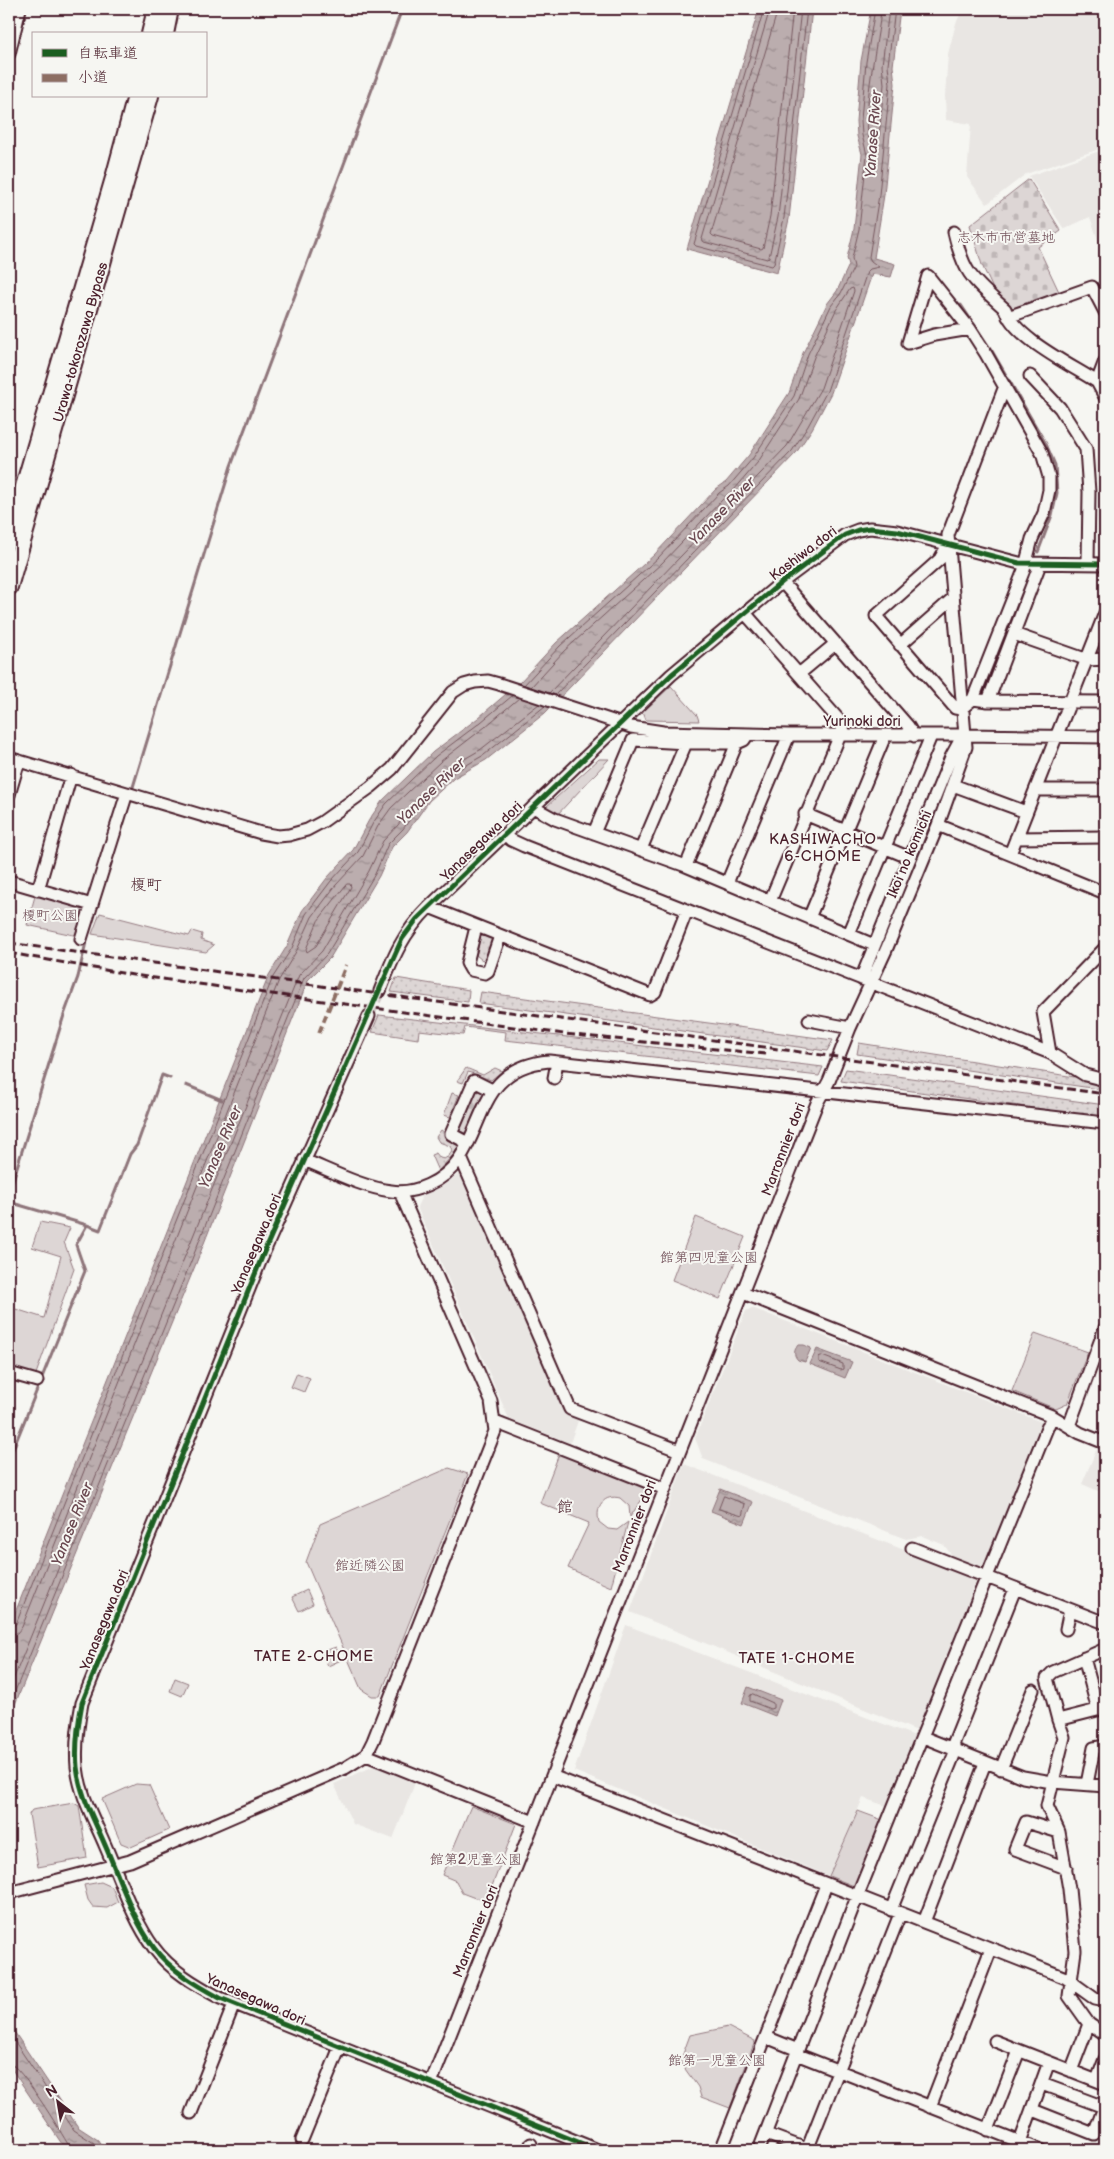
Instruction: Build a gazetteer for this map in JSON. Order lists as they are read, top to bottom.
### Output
{
  "streets": {
    "highway": ["Urawa-tokorozawa Bypass"],
    "street": [
      "Kashiwa dori",
      "Yurinoki dori",
      "Yanasegawa dori",
      "Ikoi no komichi",
      "Marronnier dori"
    ]
  },
  "crossings": [
    ["Kashiwa dori", "Yurinoki dori"],
    ["Kashiwa dori", "Yanasegawa dori"],
    ["Kashiwa dori", "Ikoi no komichi"],
    ["Yurinoki dori", "Yanasegawa dori"],
    ["Yurinoki dori", "Ikoi no komichi"],
    ["Yanasegawa dori", "Marronnier dori"],
    ["Ikoi no komichi", "Marronnier dori"]
  ],
  "districts": [
    "KASHIWACHO 6-CHOME",
    "榎町",
    "館",
    "TATE 2-CHOME",
    "TATE 1-CHOME"
  ],
  "water": ["Yanase River"],
  "parks": [
    "志木市市営墓地",
    "榎町公園",
    "館第四児童公園",
    "館近隣公園",
    "館第2児童公園",
    "館第一児童公園"
  ],
  "legend": ["自転車道", "小道"],
  "north": "top left"
}
